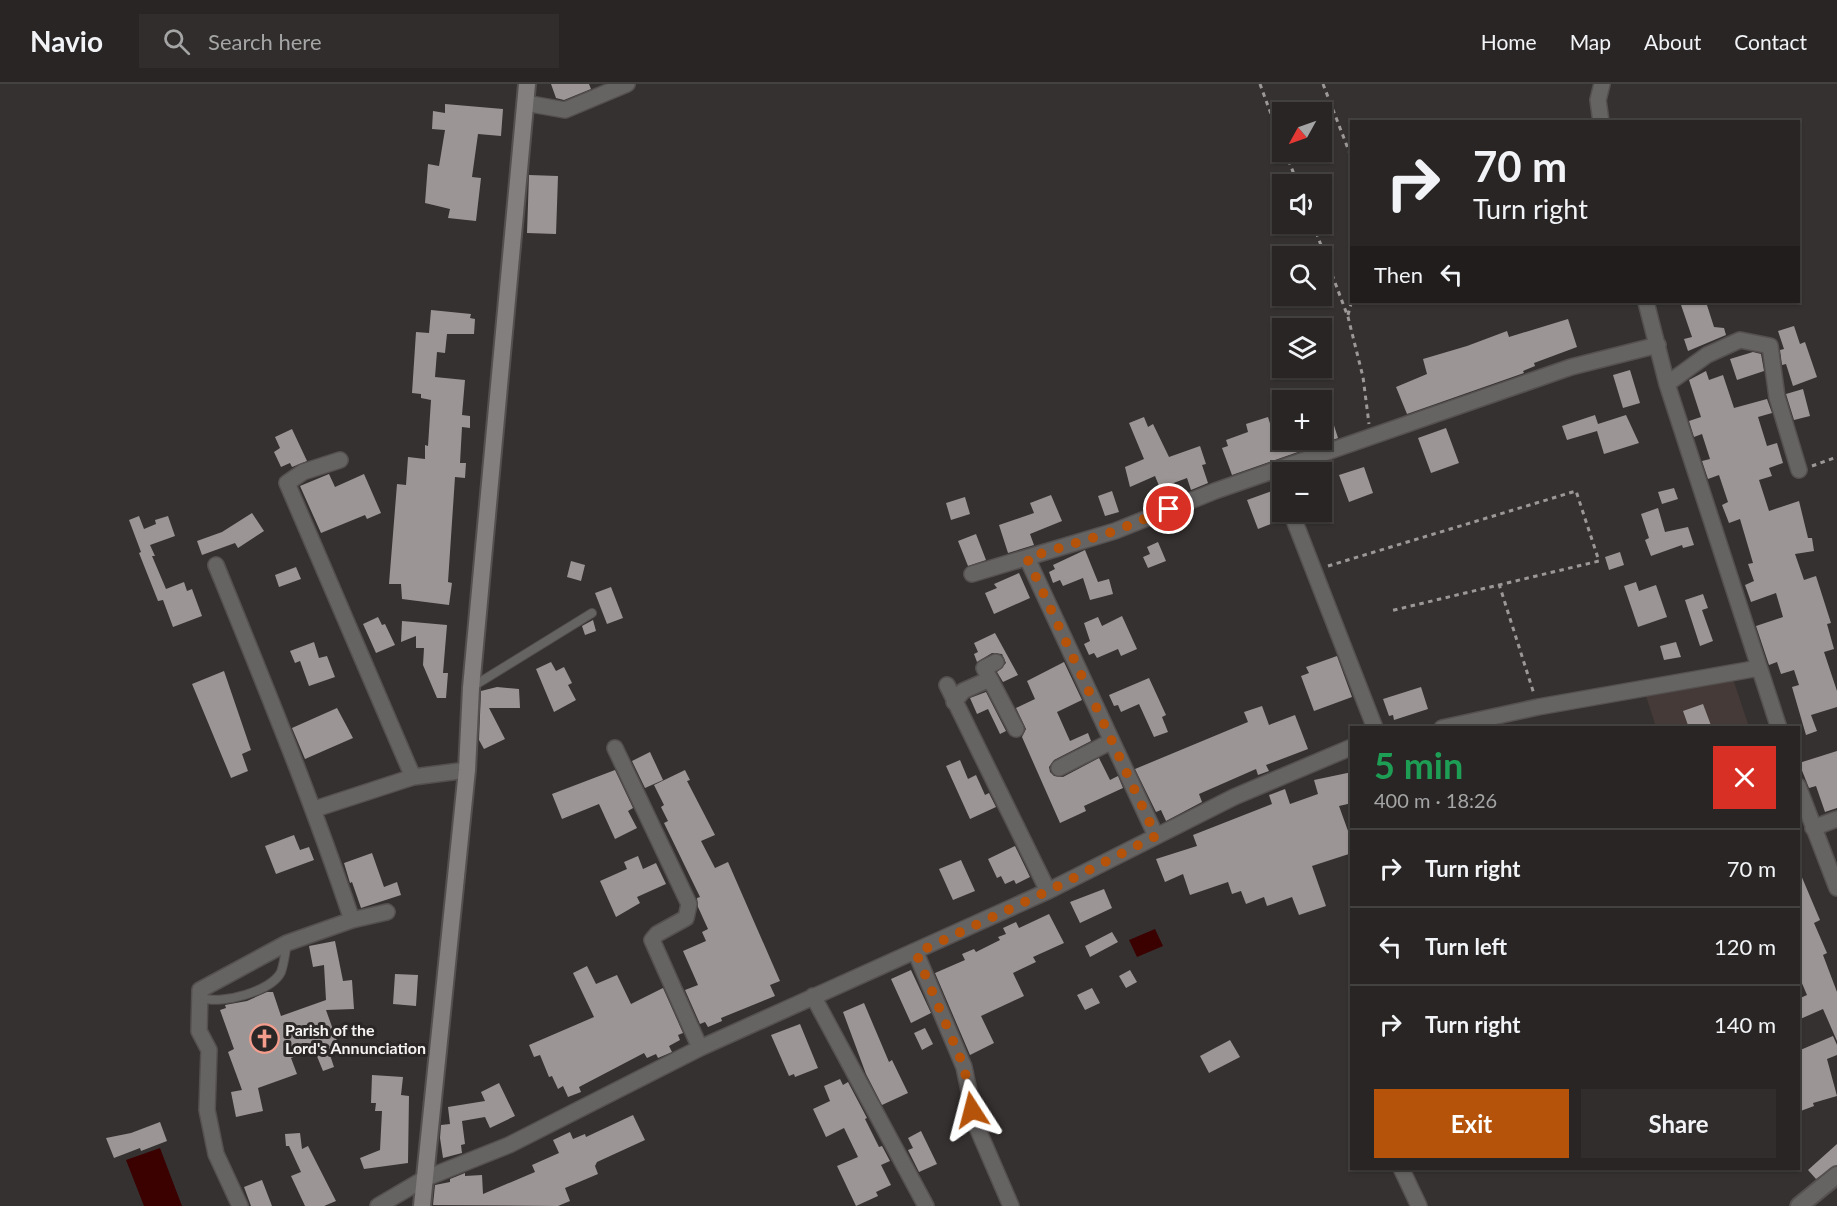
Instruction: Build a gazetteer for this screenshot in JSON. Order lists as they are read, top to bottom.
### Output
{
  "places": {
    "church": ["Parish of the Lord's Annunciation"]
  },
  "north": "bottom left",
  "page": {
    "header": "Navio",
    "search": "Search here",
    "nav": [
      "Home",
      "Map",
      "About",
      "Contact"
    ],
    "map_buttons": ["+", "−"],
    "turn": ["70 m", "Turn right"],
    "then": "Then",
    "heading": ["5 min", "400 m · 18:26"],
    "list": [
      {
        "name": "Turn right",
        "value": "70 m"
      },
      {
        "name": "Turn left",
        "value": "120 m"
      },
      {
        "name": "Turn right",
        "value": "140 m"
      }
    ],
    "buttons": ["Exit", "Share"]
  }
}
